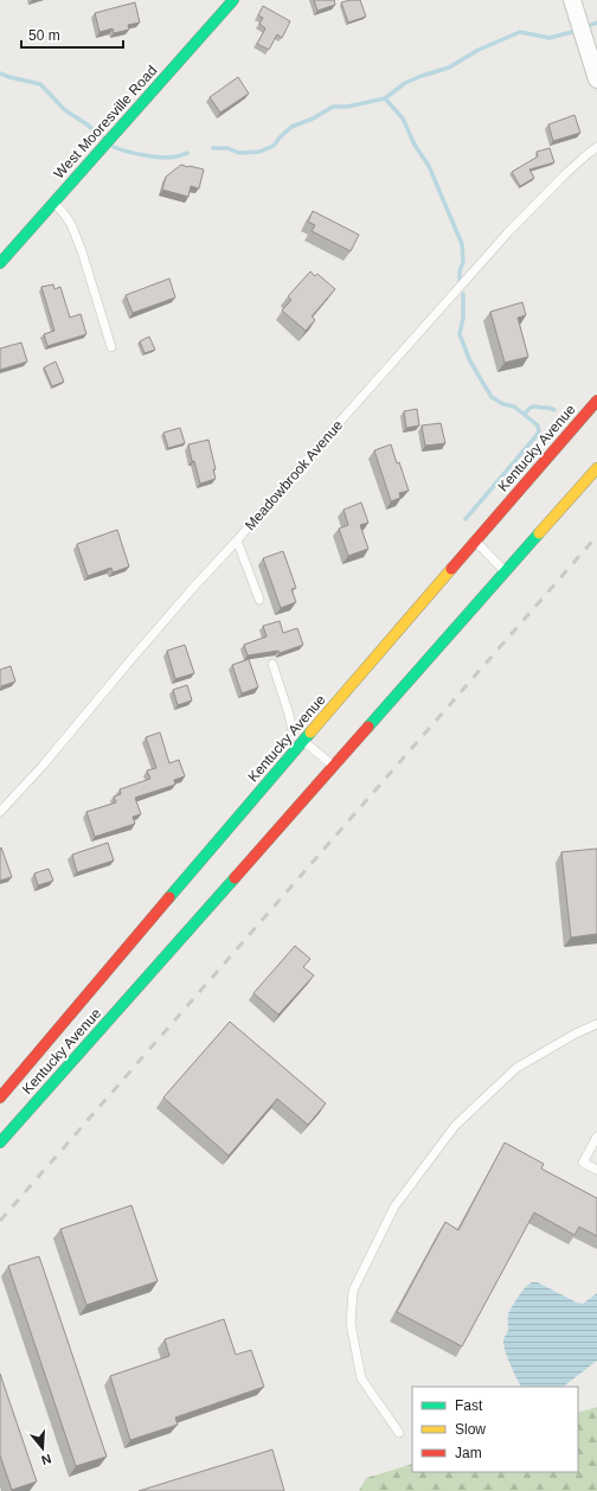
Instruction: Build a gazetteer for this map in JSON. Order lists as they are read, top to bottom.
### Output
{
  "streets": {
    "main road": ["West Mooresville Road", "Kentucky Avenue"],
    "lane": ["Meadowbrook Avenue"]
  },
  "legend": ["Fast", "Slow", "Jam"],
  "scale_bar": "50 m",
  "north": "bottom"
}
